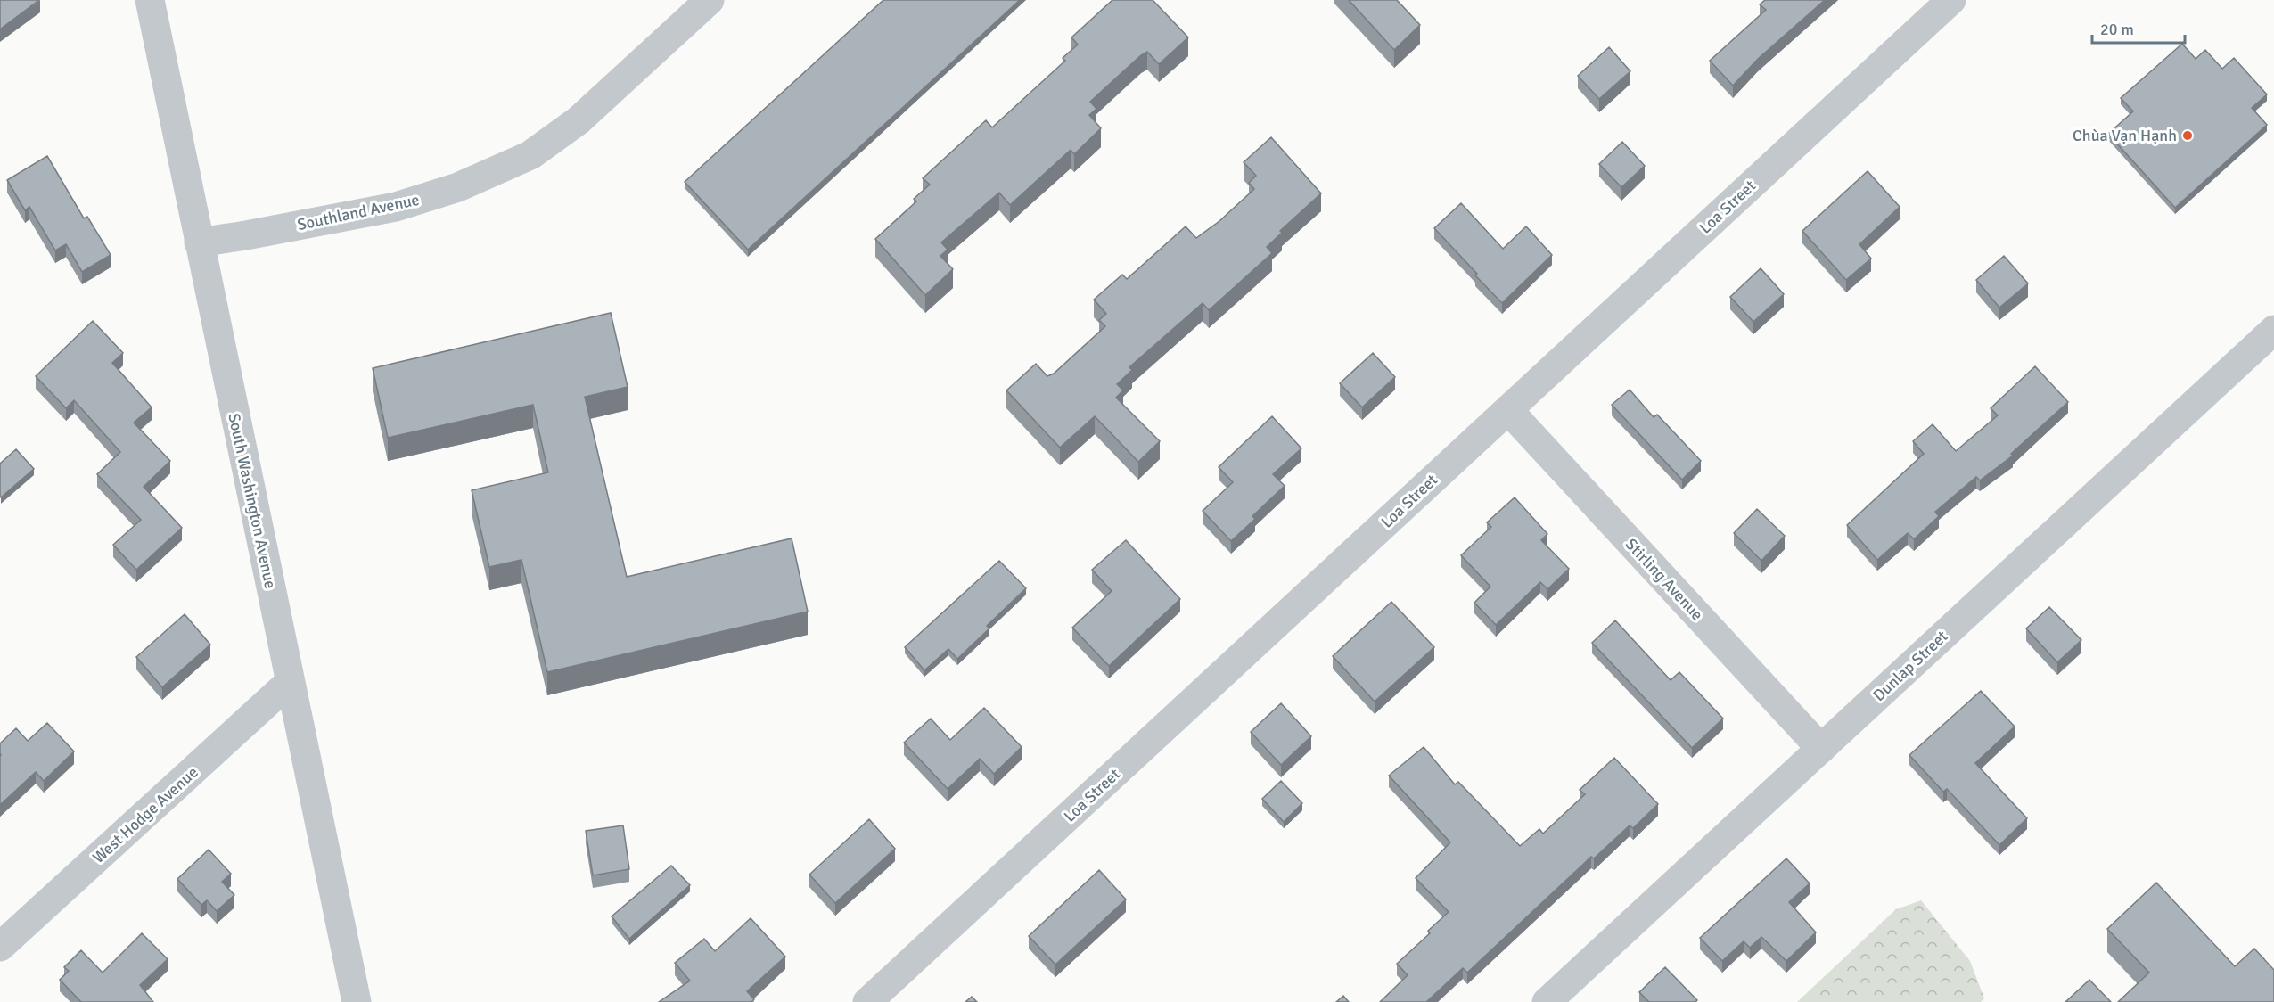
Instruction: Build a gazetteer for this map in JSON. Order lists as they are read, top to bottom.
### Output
{
  "streets": {
    "street": [
      "Loa Street",
      "Southland Avenue",
      "South Washington Avenue",
      "Stirling Avenue",
      "Dunlap Street",
      "West Hodge Avenue"
    ]
  },
  "crossings": [
    ["Loa Street", "Stirling Avenue"],
    ["Southland Avenue", "South Washington Avenue"],
    ["South Washington Avenue", "West Hodge Avenue"],
    ["Stirling Avenue", "Dunlap Street"]
  ],
  "places": ["Chùa Vạn Hạnh"],
  "scale_bar": "20 m"
}
